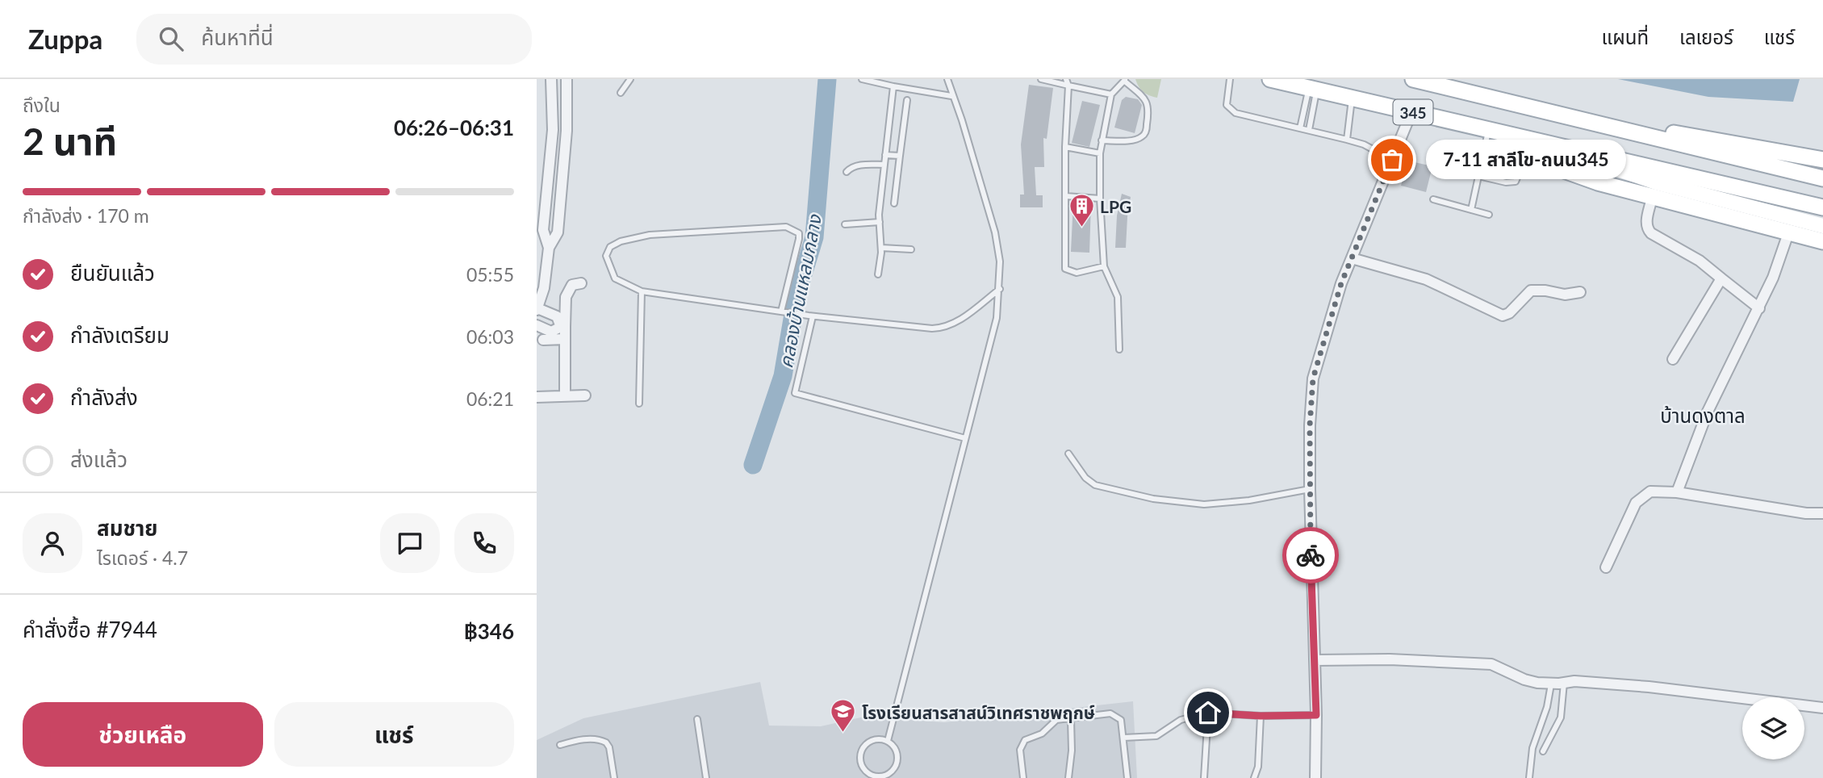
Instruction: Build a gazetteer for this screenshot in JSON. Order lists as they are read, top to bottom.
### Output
{
  "streets": {
    "main road": ["345"]
  },
  "districts": ["บ้านดงตาล"],
  "water": ["คลองบ้านแหลมกลาง"],
  "places": {
    "other": ["7-11 สาลีโข-ถนน345"],
    "building": ["LPG"],
    "school or university": ["โรงเรียนสารสาสน์วิเทศราชพฤกษ์"]
  },
  "page": {
    "header": "Zuppa",
    "search": "ค้นหาที่นี่",
    "nav": ["แผนที่", "เลเยอร์", "แชร์"],
    "heading": ["2 นาที", "ถึงใน", "06:26–06:31"],
    "panel": [
      "สมชาย",
      "ไรเดอร์ · 4.7",
      "คำสั่งซื้อ #7944",
      "฿346"
    ],
    "bubble": "7-11 สาลีโข-ถนน345",
    "bar": "กำลังส่ง · 170 m",
    "list": [
      ["ยืนยันแล้ว", "05:55"],
      ["กำลังเตรียม", "06:03"],
      ["กำลังส่ง", "06:21"],
      "ส่งแล้ว"
    ],
    "buttons": ["ช่วยเหลือ", "แชร์"]
  }
}
